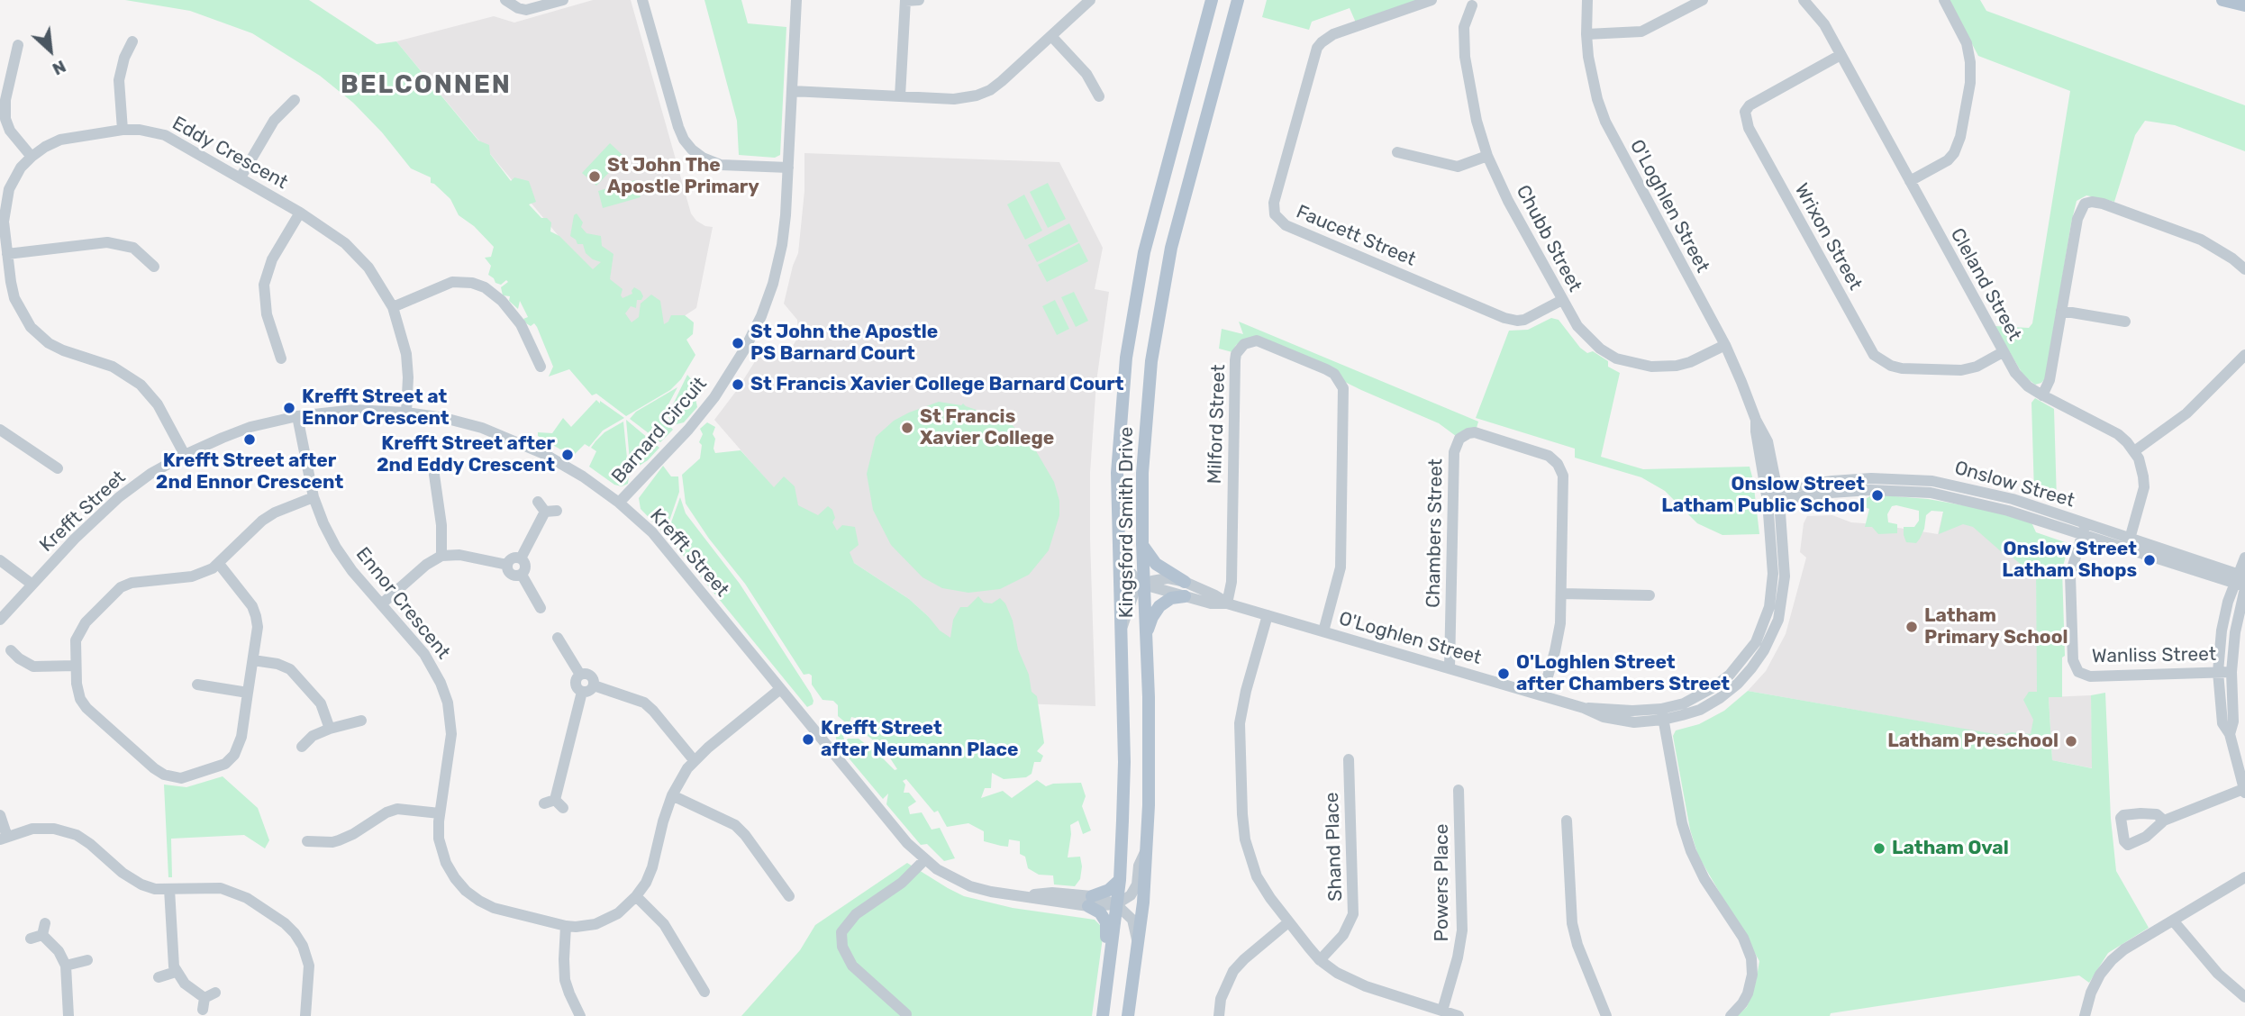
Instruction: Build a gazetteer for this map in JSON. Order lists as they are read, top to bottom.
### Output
{
  "streets": {
    "main road": ["Kingsford Smith Drive"],
    "street": [
      "Eddy Crescent",
      "O'Loghlen Street",
      "Faucett Street",
      "Wrixon Street",
      "Chubb Street",
      "Cleland Street",
      "Milford Street",
      "Barnard Circuit",
      "Onslow Street",
      "Krefft Street",
      "Chambers Street",
      "Ennor Crescent",
      "Wanliss Street",
      "Shand Place",
      "Powers Place"
    ]
  },
  "crossings": [
    ["Eddy Crescent", "Krefft Street"],
    ["O'Loghlen Street", "Chubb Street"],
    ["O'Loghlen Street", "Milford Street"],
    ["O'Loghlen Street", "Onslow Street"],
    ["O'Loghlen Street", "Kingsford Smith Drive"],
    ["O'Loghlen Street", "Chambers Street"],
    ["Faucett Street", "Chubb Street"],
    ["Wrixon Street", "Cleland Street"],
    ["Barnard Circuit", "Krefft Street"],
    ["Onslow Street", "Wanliss Street"],
    ["Krefft Street", "Kingsford Smith Drive"],
    ["Krefft Street", "Ennor Crescent"]
  ],
  "districts": ["BELCONNEN"],
  "places": [
    "St John The Apostle Primary",
    "St John the Apostle PS Barnard Court",
    "St Francis Xavier College Barnard Court",
    "Krefft Street at Ennor Crescent",
    "St Francis Xavier College",
    "Krefft Street after 2nd Ennor Crescent",
    "Krefft Street after 2nd Eddy Crescent",
    "Onslow Street Latham Public School",
    "Onslow Street Latham Shops",
    "Latham Primary School",
    "O'Loghlen Street after Chambers Street",
    "Krefft Street after Neumann Place",
    "Latham Preschool",
    "Latham Oval"
  ],
  "north": "bottom right"
}
